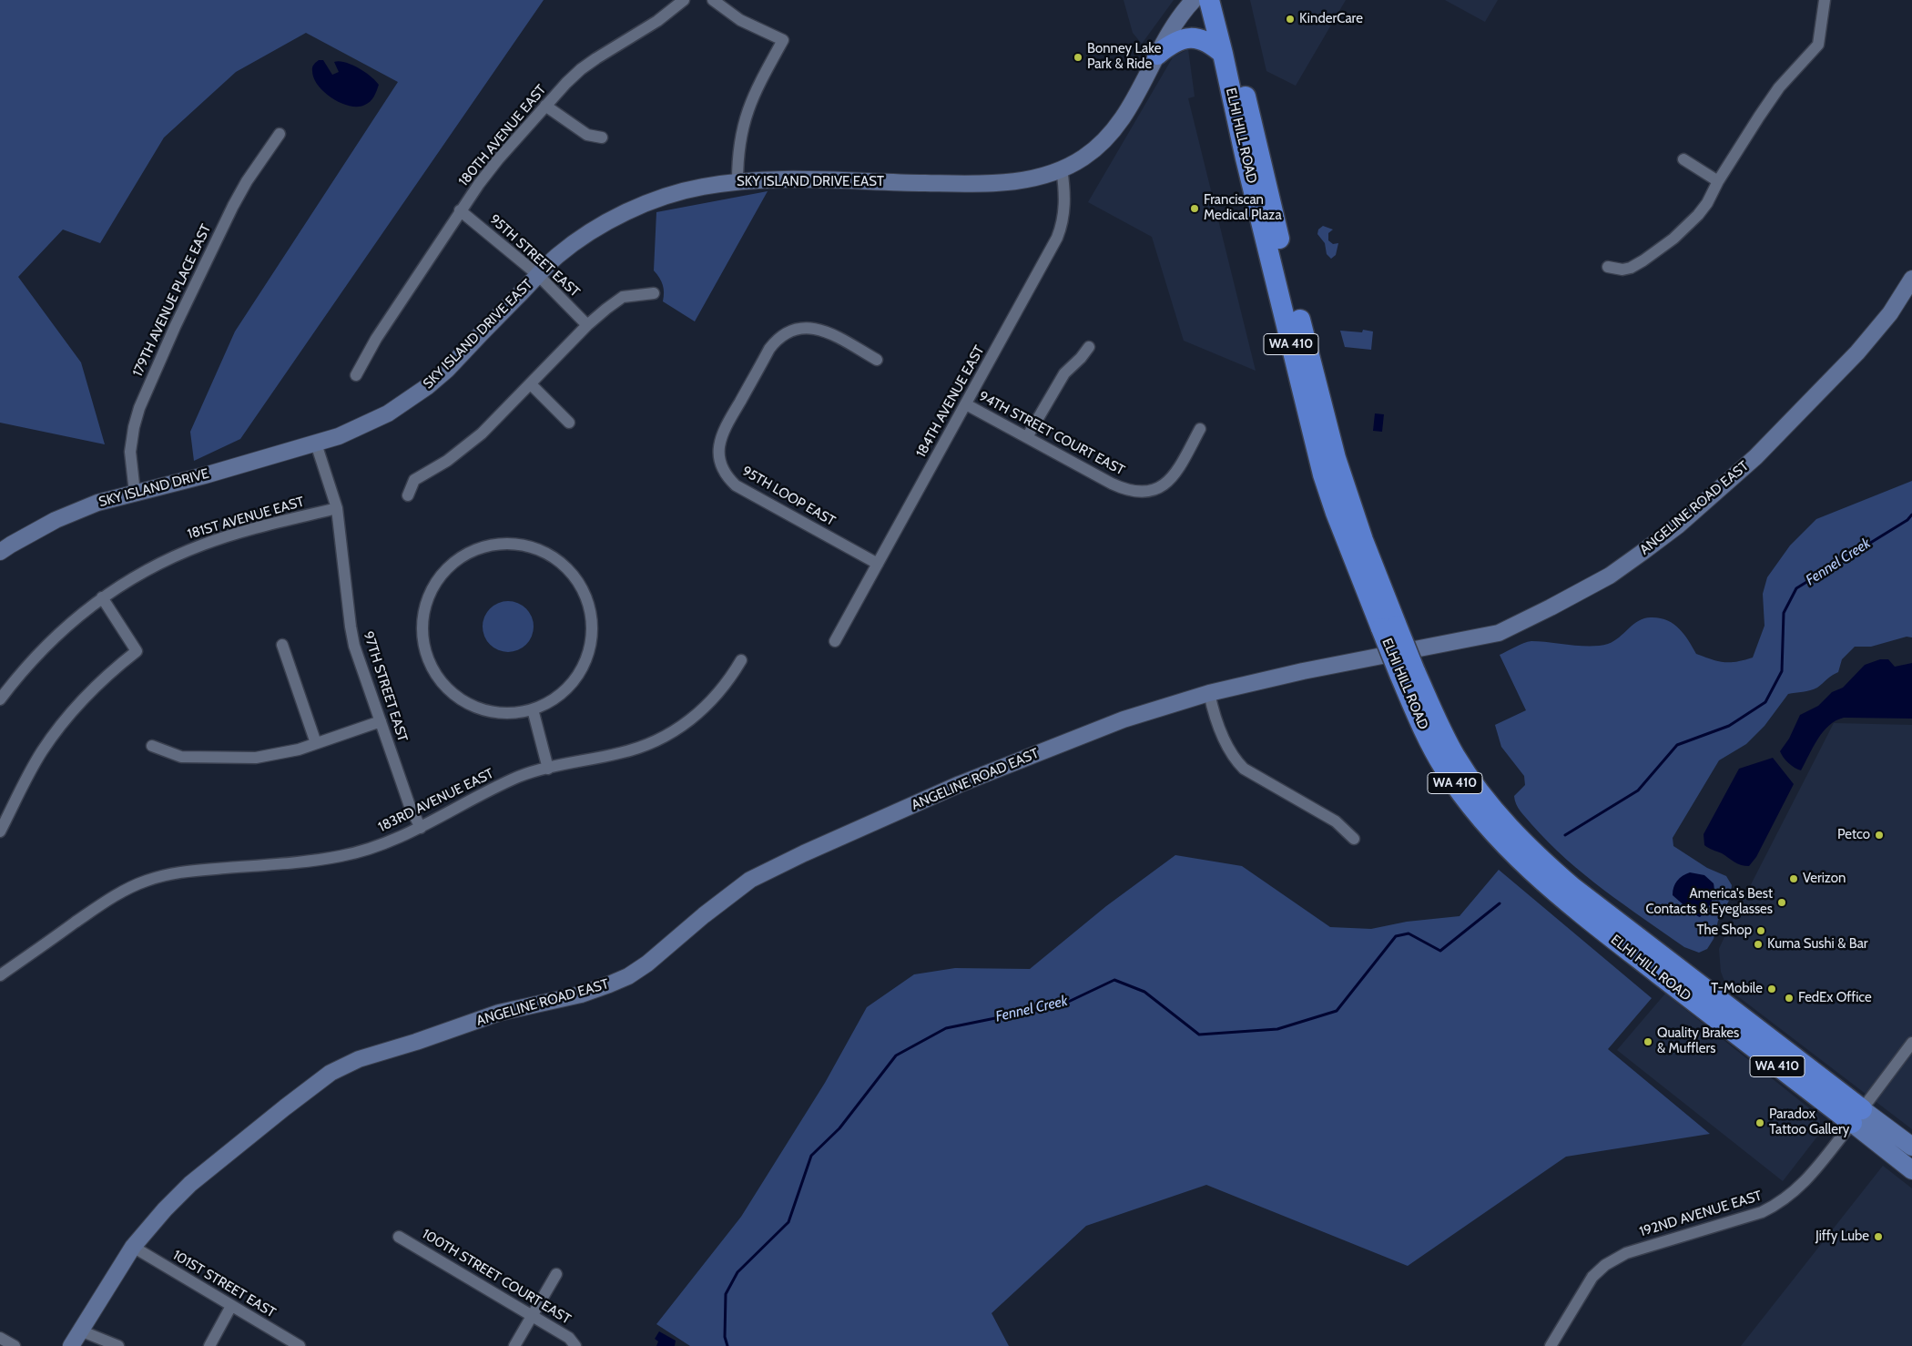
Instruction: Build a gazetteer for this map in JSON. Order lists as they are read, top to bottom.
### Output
{
  "streets": {
    "highway": ["ELHI HILL ROAD", "WA 410"],
    "street": [
      "180TH AVENUE EAST",
      "SKY ISLAND DRIVE EAST",
      "95TH STREET EAST",
      "179TH AVENUE PLACE EAST",
      "184TH AVENUE EAST",
      "94TH STREET COURT EAST",
      "SKY ISLAND DRIVE",
      "95TH LOOP EAST",
      "ANGELINE ROAD EAST",
      "181ST AVENUE EAST",
      "97TH STREET EAST",
      "183RD AVENUE EAST",
      "192ND AVENUE EAST",
      "100TH STREET COURT EAST",
      "101ST STREET EAST"
    ]
  },
  "crossings": [
    ["180TH AVENUE EAST", "95TH STREET EAST"],
    ["ELHI HILL ROAD", "192ND AVENUE EAST"],
    ["SKY ISLAND DRIVE EAST", "95TH STREET EAST"],
    ["SKY ISLAND DRIVE EAST", "184TH AVENUE EAST"],
    ["SKY ISLAND DRIVE EAST", "SKY ISLAND DRIVE"],
    ["SKY ISLAND DRIVE EAST", "97TH STREET EAST"],
    ["179TH AVENUE PLACE EAST", "SKY ISLAND DRIVE"],
    ["184TH AVENUE EAST", "94TH STREET COURT EAST"],
    ["184TH AVENUE EAST", "95TH LOOP EAST"],
    ["SKY ISLAND DRIVE", "97TH STREET EAST"],
    ["ANGELINE ROAD EAST", "101ST STREET EAST"],
    ["181ST AVENUE EAST", "97TH STREET EAST"],
    ["97TH STREET EAST", "183RD AVENUE EAST"]
  ],
  "water": ["Fennel Creek"],
  "places": [
    "KinderCare",
    "Bonney Lake Park & Ride",
    "Franciscan Medical Plaza",
    "Petco",
    "Verizon",
    "America's Best Contacts & Eyeglasses",
    "The Shop",
    "Kuma Sushi & Bar",
    "T-Mobile",
    "FedEx Office",
    "Quality Brakes & Mufflers",
    "Paradox Tattoo Gallery",
    "Jiffy Lube"
  ]
}
